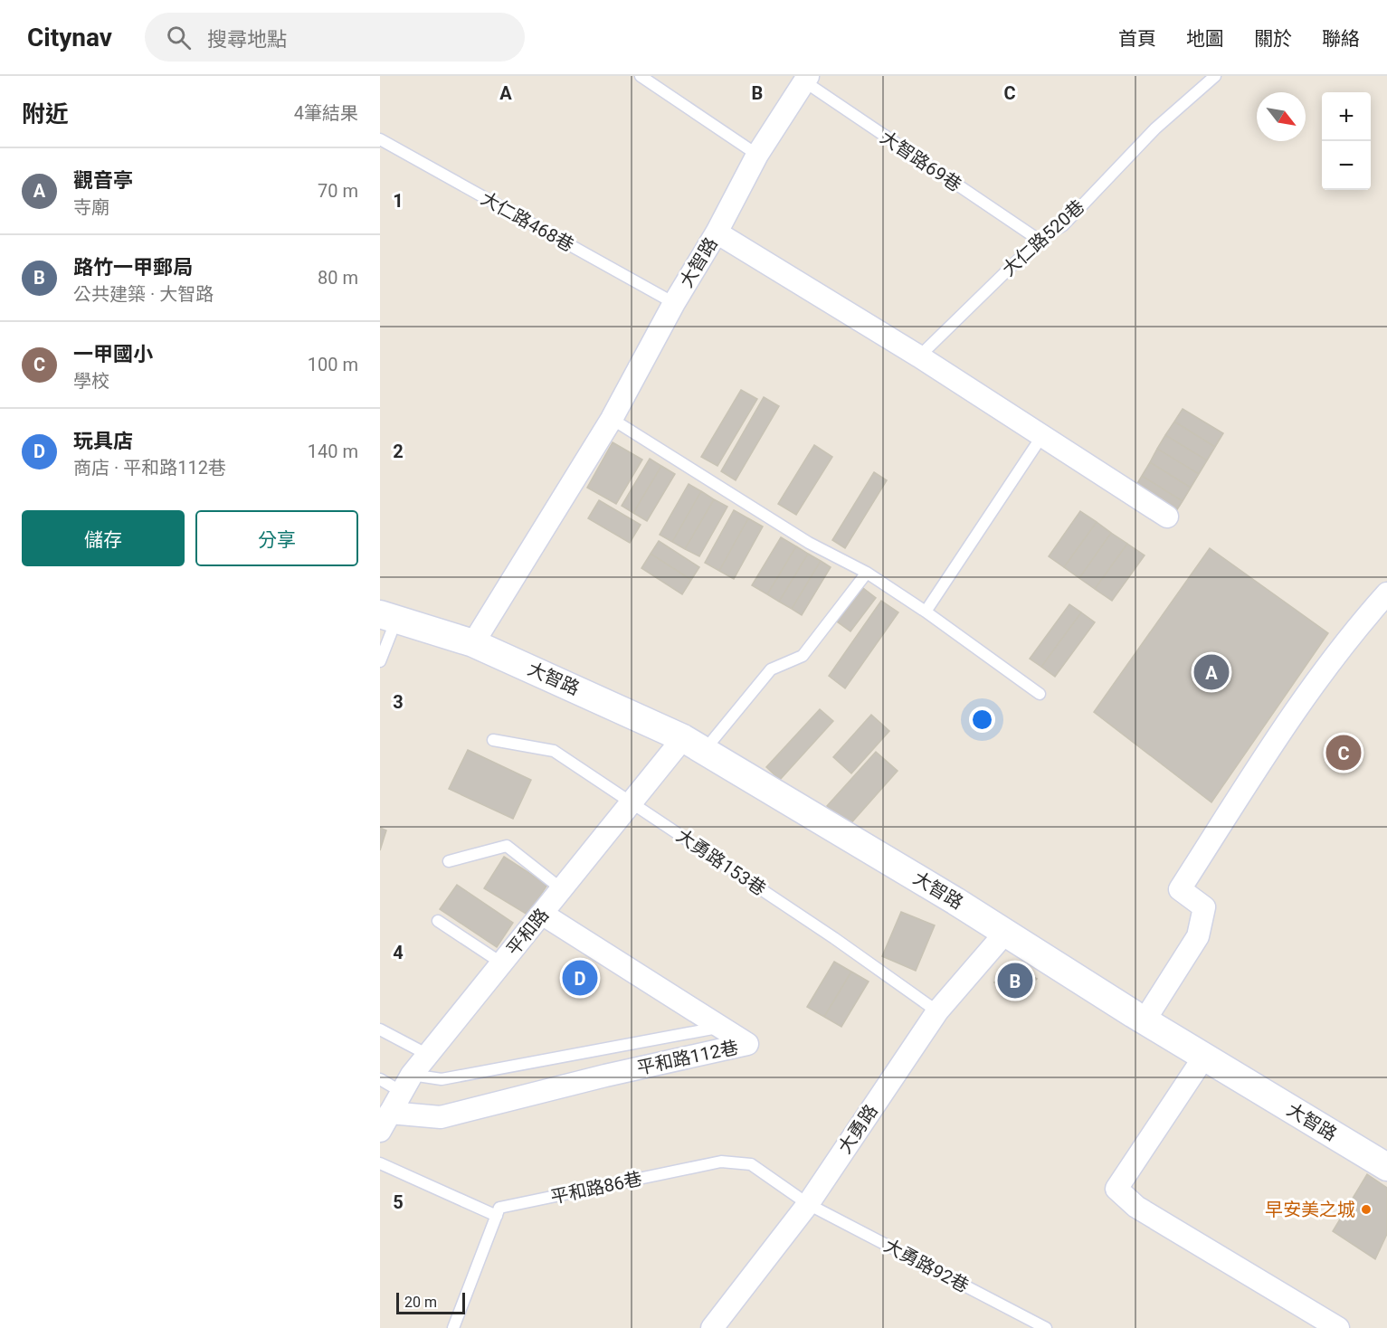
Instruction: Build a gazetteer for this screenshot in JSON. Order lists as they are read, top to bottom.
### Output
{
  "streets": {
    "street": [
      "大智路",
      "平和路",
      "平和路112巷",
      "大勇路"
    ],
    "lane": [
      "大智路69巷",
      "大仁路468巷",
      "大仁路520巷",
      "大勇路153巷",
      "平和路86巷",
      "大勇路92巷"
    ]
  },
  "crossings": [
    ["大智路69巷", "大仁路520巷"],
    ["大智路69巷", "大智路"],
    ["大仁路468巷", "大智路"],
    ["大智路", "平和路"],
    ["大智路", "大勇路"],
    ["大勇路153巷", "平和路"],
    ["大勇路153巷", "大勇路"],
    ["平和路", "平和路112巷"],
    ["大勇路", "平和路86巷"],
    ["大勇路", "大勇路92巷"],
    ["平和路86巷", "大勇路92巷"]
  ],
  "places": ["早安美之城"],
  "scale_bar": "20 m",
  "north": "bottom right",
  "page": {
    "header": "Citynav",
    "search": "搜尋地點",
    "nav": [
      "首頁",
      "地圖",
      "關於",
      "聯絡"
    ],
    "heading": ["附近", "4筆結果"],
    "map_buttons": ["+", "−"],
    "list": [
      {
        "mark": "A",
        "name": "觀音亭",
        "note": "寺廟",
        "value": "70 m"
      },
      {
        "mark": "B",
        "name": "路竹一甲郵局",
        "note": "公共建築 · 大智路",
        "value": "80 m"
      },
      {
        "mark": "C",
        "name": "一甲國小",
        "note": "學校",
        "value": "100 m"
      },
      {
        "mark": "D",
        "name": "玩具店",
        "note": "商店 · 平和路112巷",
        "value": "140 m"
      }
    ],
    "buttons": ["儲存", "分享"],
    "pins": [
      "A",
      "C",
      "D",
      "B"
    ],
    "scale": "20 m"
  },
  "grid": {
    "columns": ["A", "B", "C"],
    "rows": [
      "1",
      "2",
      "3",
      "4",
      "5"
    ]
  }
}
